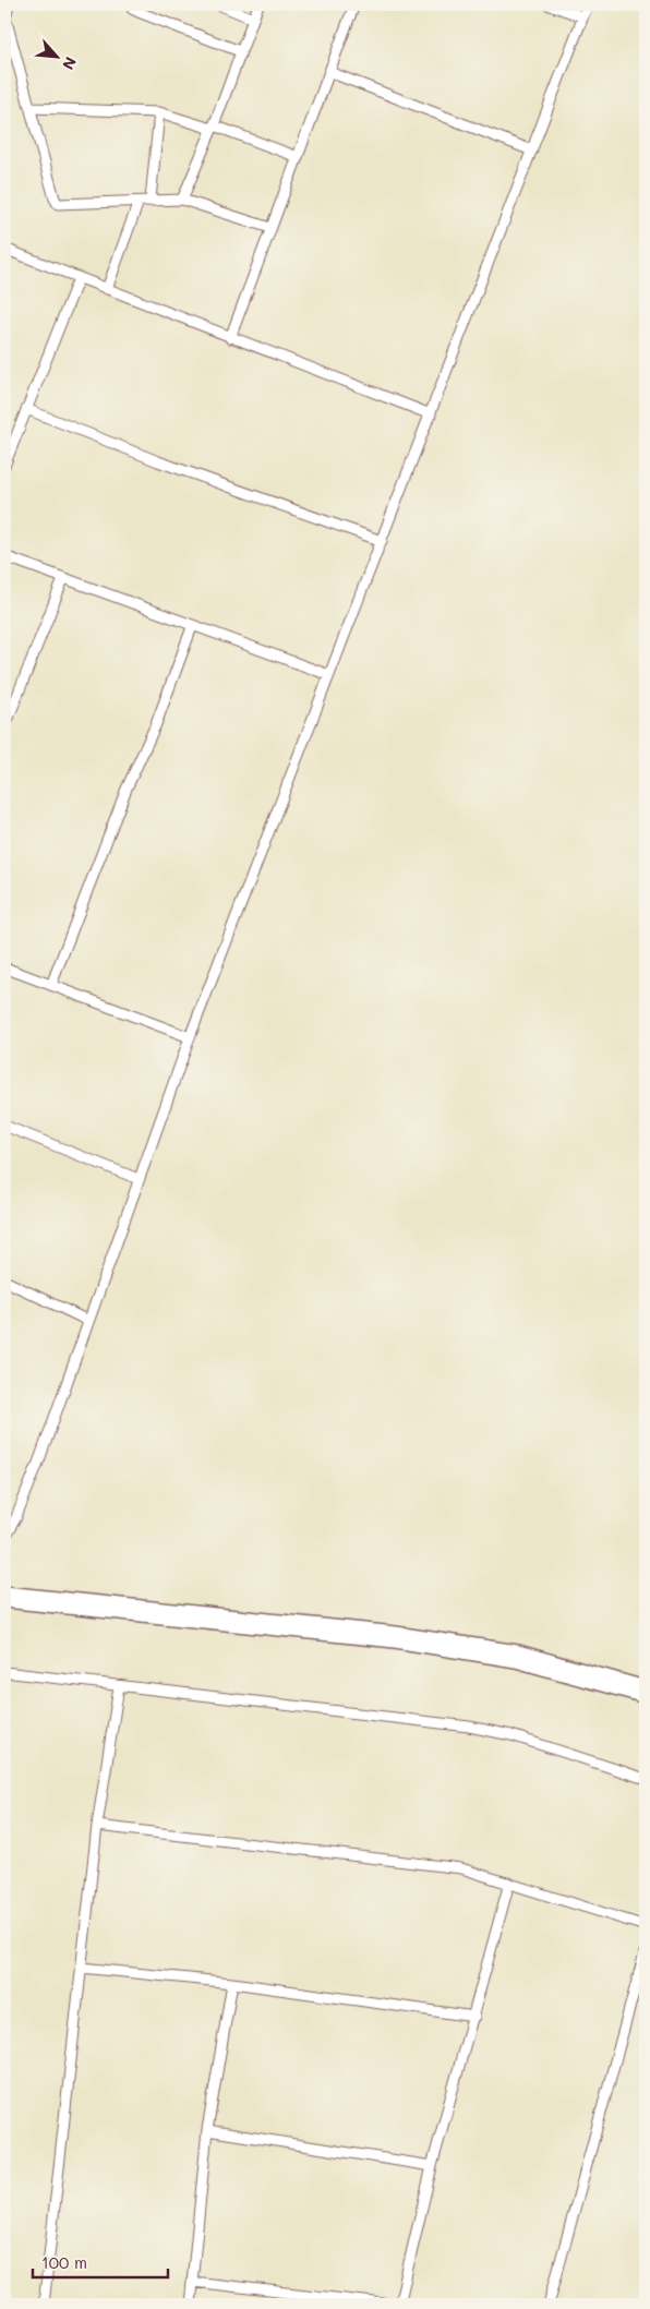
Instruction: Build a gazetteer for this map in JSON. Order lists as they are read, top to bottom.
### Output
{
  "scale_bar": "100 m",
  "north": "bottom right"
}
